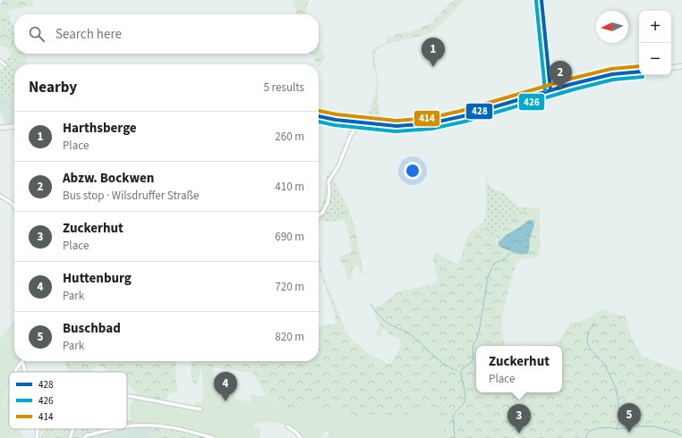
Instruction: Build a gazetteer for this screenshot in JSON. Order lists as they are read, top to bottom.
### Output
{
  "lines": ["transit line 428", "transit line 426", "transit line 414"],
  "legend": ["428", "426", "414"],
  "north": "left",
  "page": {
    "map_buttons": ["+", "−"],
    "search": "Search here",
    "pins": [
      "1",
      "2",
      "4",
      "5",
      "3"
    ],
    "heading": ["Nearby", "5 results"],
    "list": [
      {
        "mark": "1",
        "name": "Harthsberge",
        "note": "Place",
        "value": "260 m"
      },
      {
        "mark": "2",
        "name": "Abzw. Bockwen",
        "note": "Bus stop · Wilsdruffer Straße",
        "value": "410 m"
      },
      {
        "mark": "3",
        "name": "Zuckerhut",
        "note": "Place",
        "value": "690 m"
      },
      {
        "mark": "4",
        "name": "Huttenburg",
        "note": "Park",
        "value": "720 m"
      },
      {
        "mark": "5",
        "name": "Buschbad",
        "note": "Park",
        "value": "820 m"
      }
    ],
    "popup": ["Zuckerhut", "Place"]
  }
}
